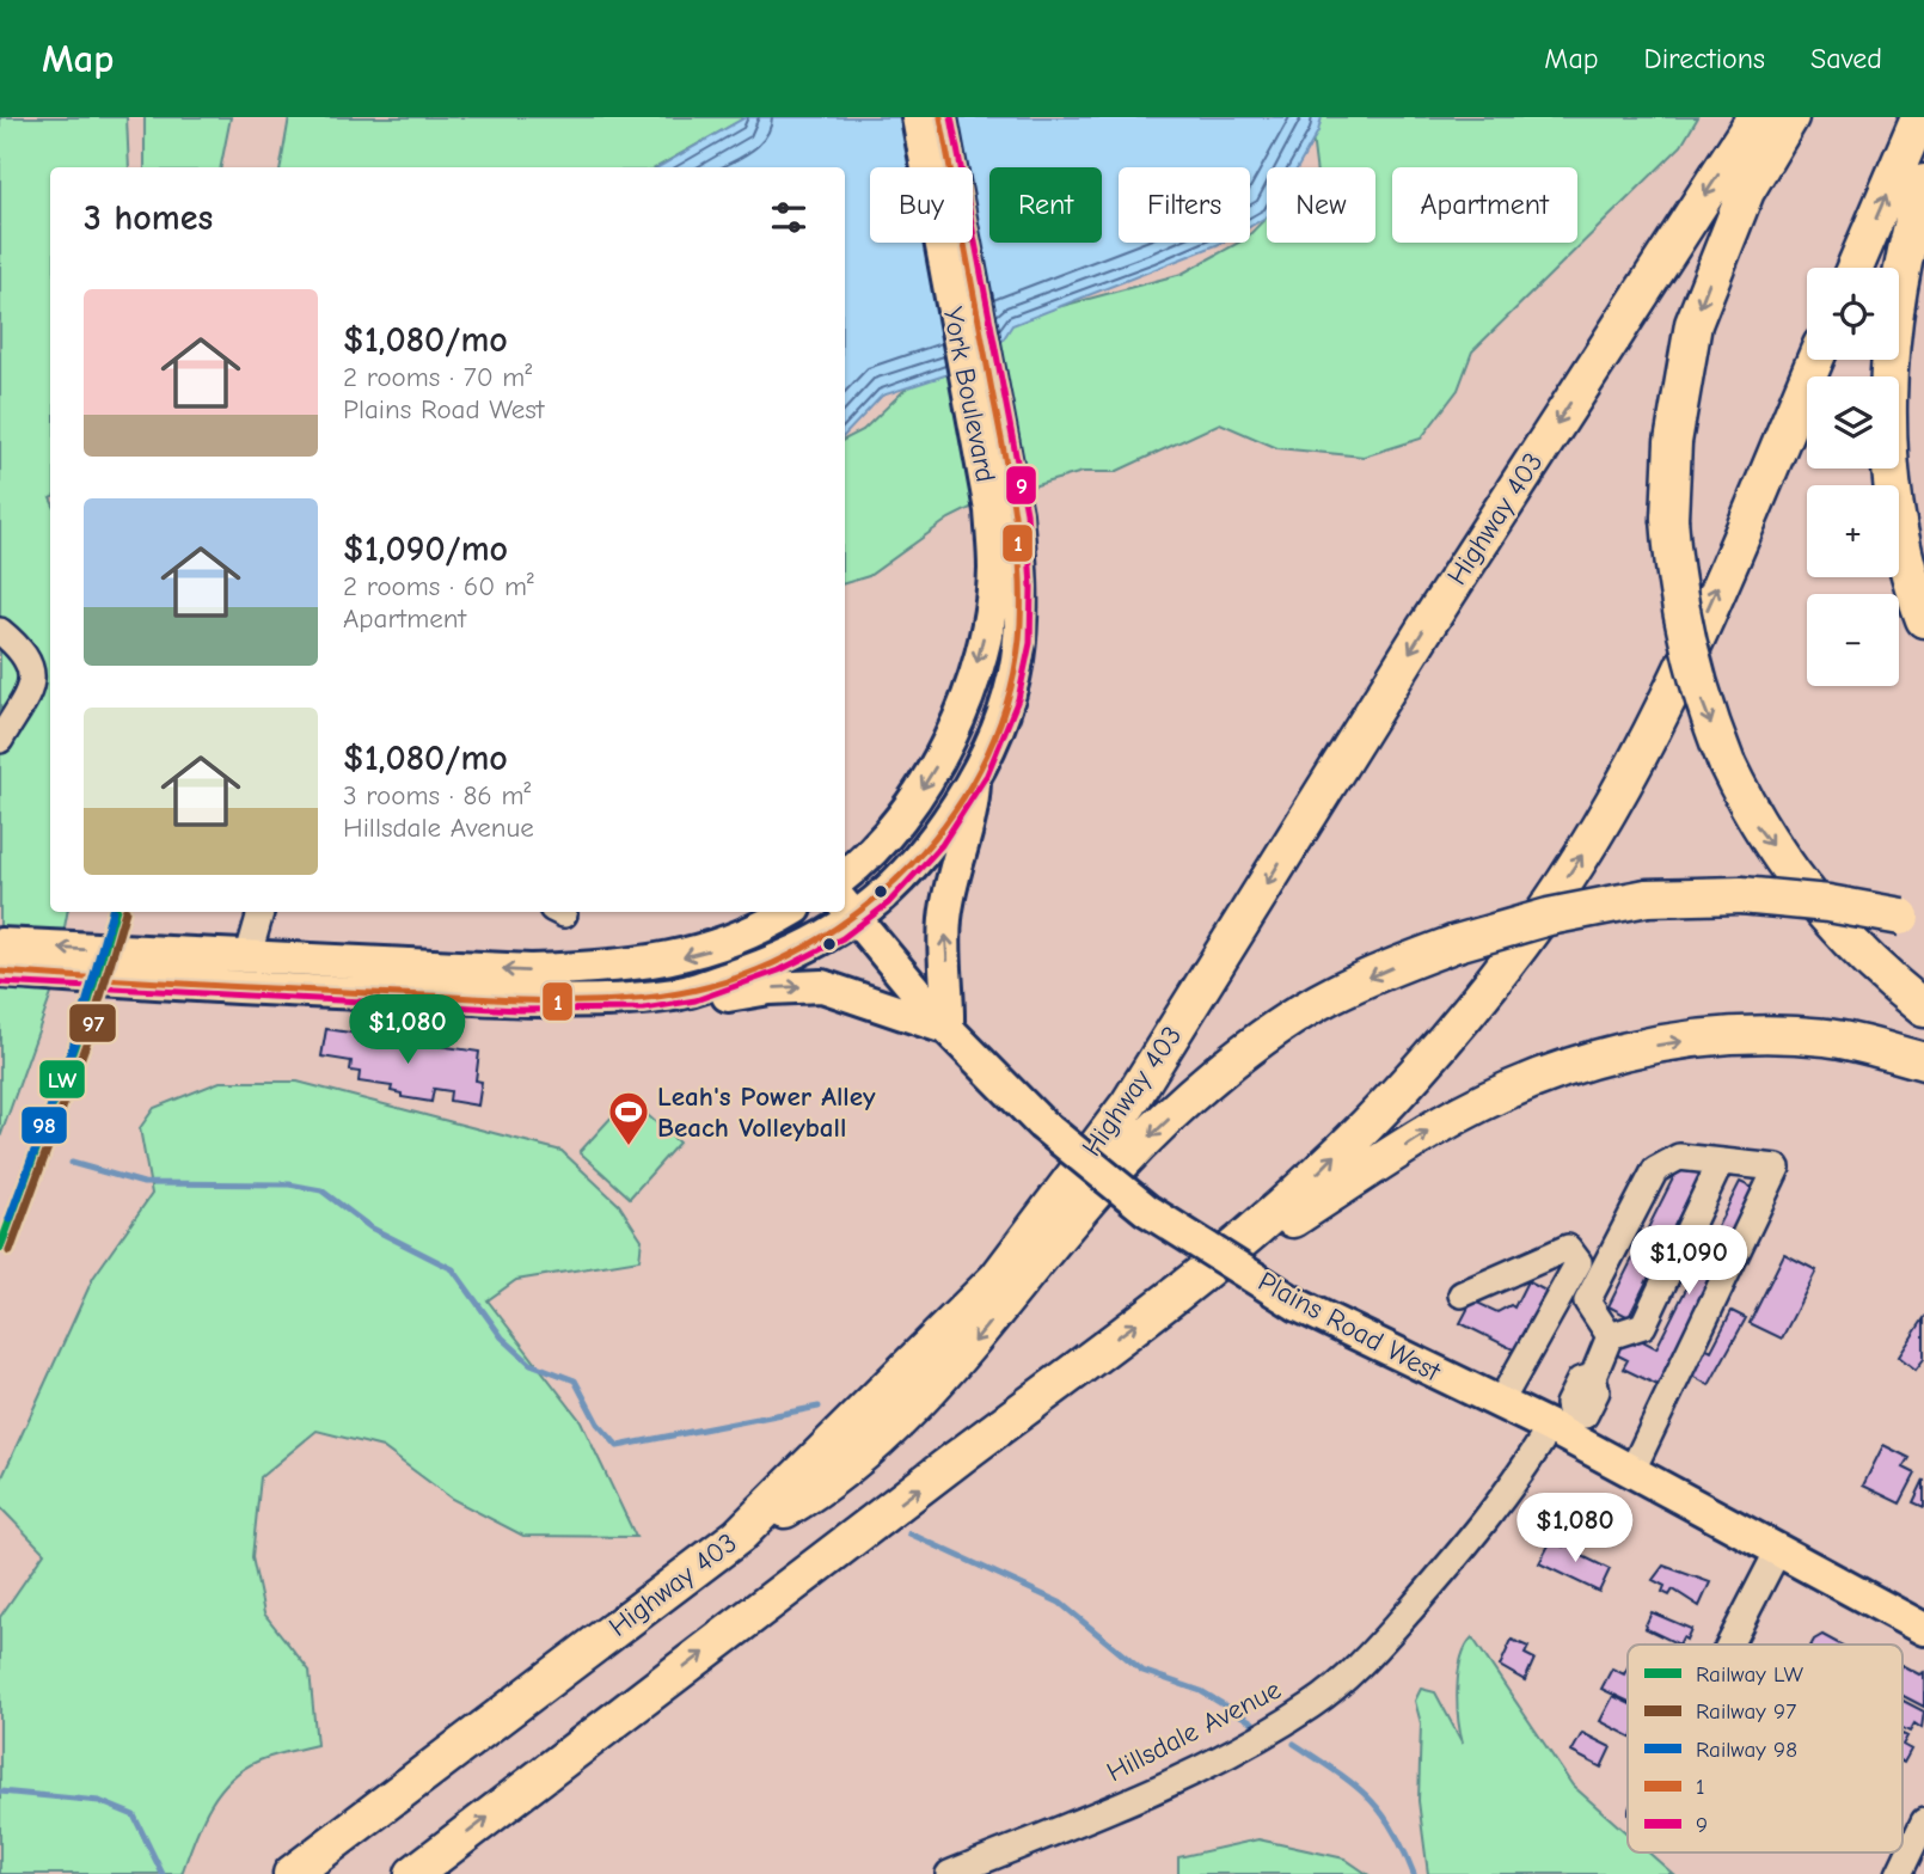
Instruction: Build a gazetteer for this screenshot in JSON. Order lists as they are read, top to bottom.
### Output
{
  "streets": {
    "highway": ["Highway 403"],
    "main road": ["York Boulevard", "Plains Road West"],
    "street": ["Hillsdale Avenue"]
  },
  "crossings": [
    ["York Boulevard", "Plains Road West"],
    ["Plains Road West", "Hillsdale Avenue"]
  ],
  "places": {
    "sports": ["Leah's Power Alley Beach Volleyball"]
  },
  "lines": [
    "transit line 1",
    "transit line 9",
    "rail line LW",
    "rail line 97",
    "rail line 98"
  ],
  "legend": [
    "Railway LW",
    "Railway 97",
    "Railway 98",
    "1",
    "9"
  ],
  "page": {
    "header": "Map",
    "nav": ["Map", "Directions", "Saved"],
    "chip": [
      "Buy",
      "Rent",
      "Filters",
      "New",
      "Apartment"
    ],
    "heading": "3 homes",
    "map_buttons": ["+", "−"],
    "list": [
      {
        "name": "$1,080/mo",
        "note": "2 rooms · 70 m² · Plains Road West"
      },
      {
        "name": "$1,090/mo",
        "note": "2 rooms · 60 m² · Apartment"
      },
      {
        "name": "$1,080/mo",
        "note": "3 rooms · 86 m² · Hillsdale Avenue"
      }
    ],
    "price": ["$1,080", "$1,090", "$1,080"]
  }
}
